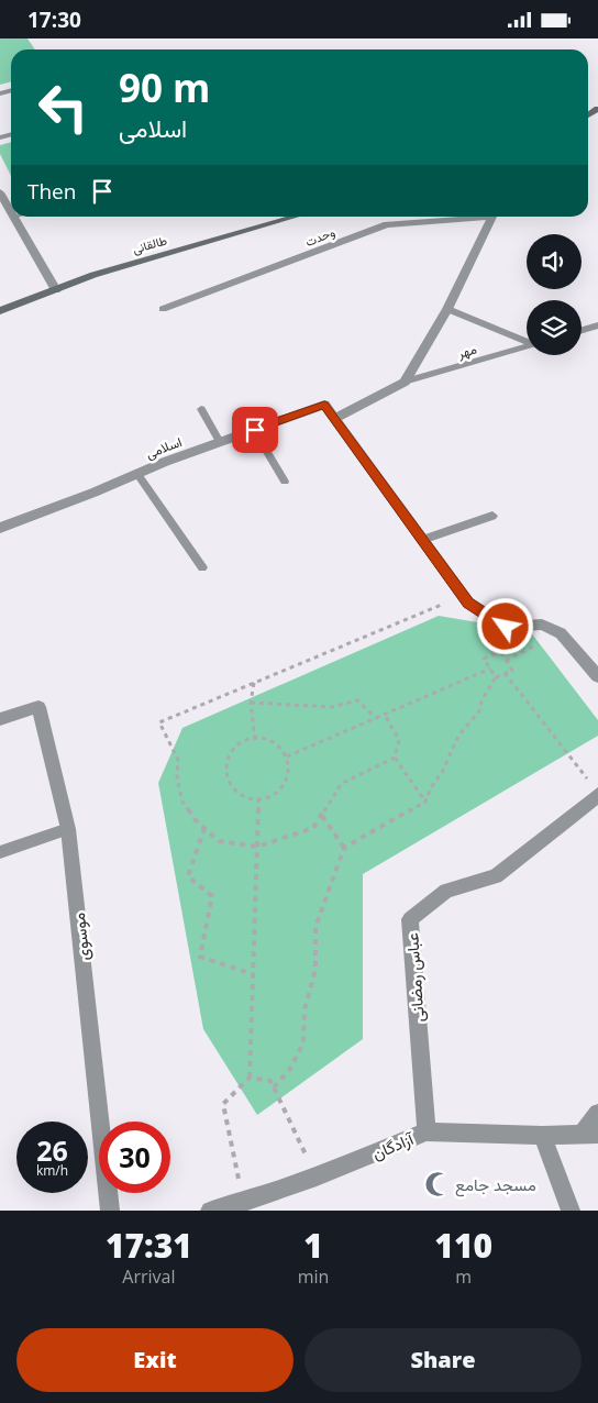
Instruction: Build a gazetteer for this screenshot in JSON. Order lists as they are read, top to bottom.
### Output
{
  "streets": {
    "street": [
      "وحدت",
      "طالقانی",
      "اسلامی",
      "موسوی",
      "عباس رمضانی",
      "آزادگان"
    ],
    "lane": ["مهر"]
  },
  "crossings": [
    ["عباس رمضانی", "آزادگان"]
  ],
  "places": {
    "mosque": ["مسجد جامع"]
  },
  "page": {
    "status": "17:30",
    "turn": ["90 m", "اسلامی"],
    "then": "Then",
    "speed": "26 km/h",
    "limit": "30",
    "eta": [
      "17:31",
      "Arrival",
      "1",
      "min",
      "110",
      "m"
    ],
    "buttons": ["Exit", "Share"]
  }
}
